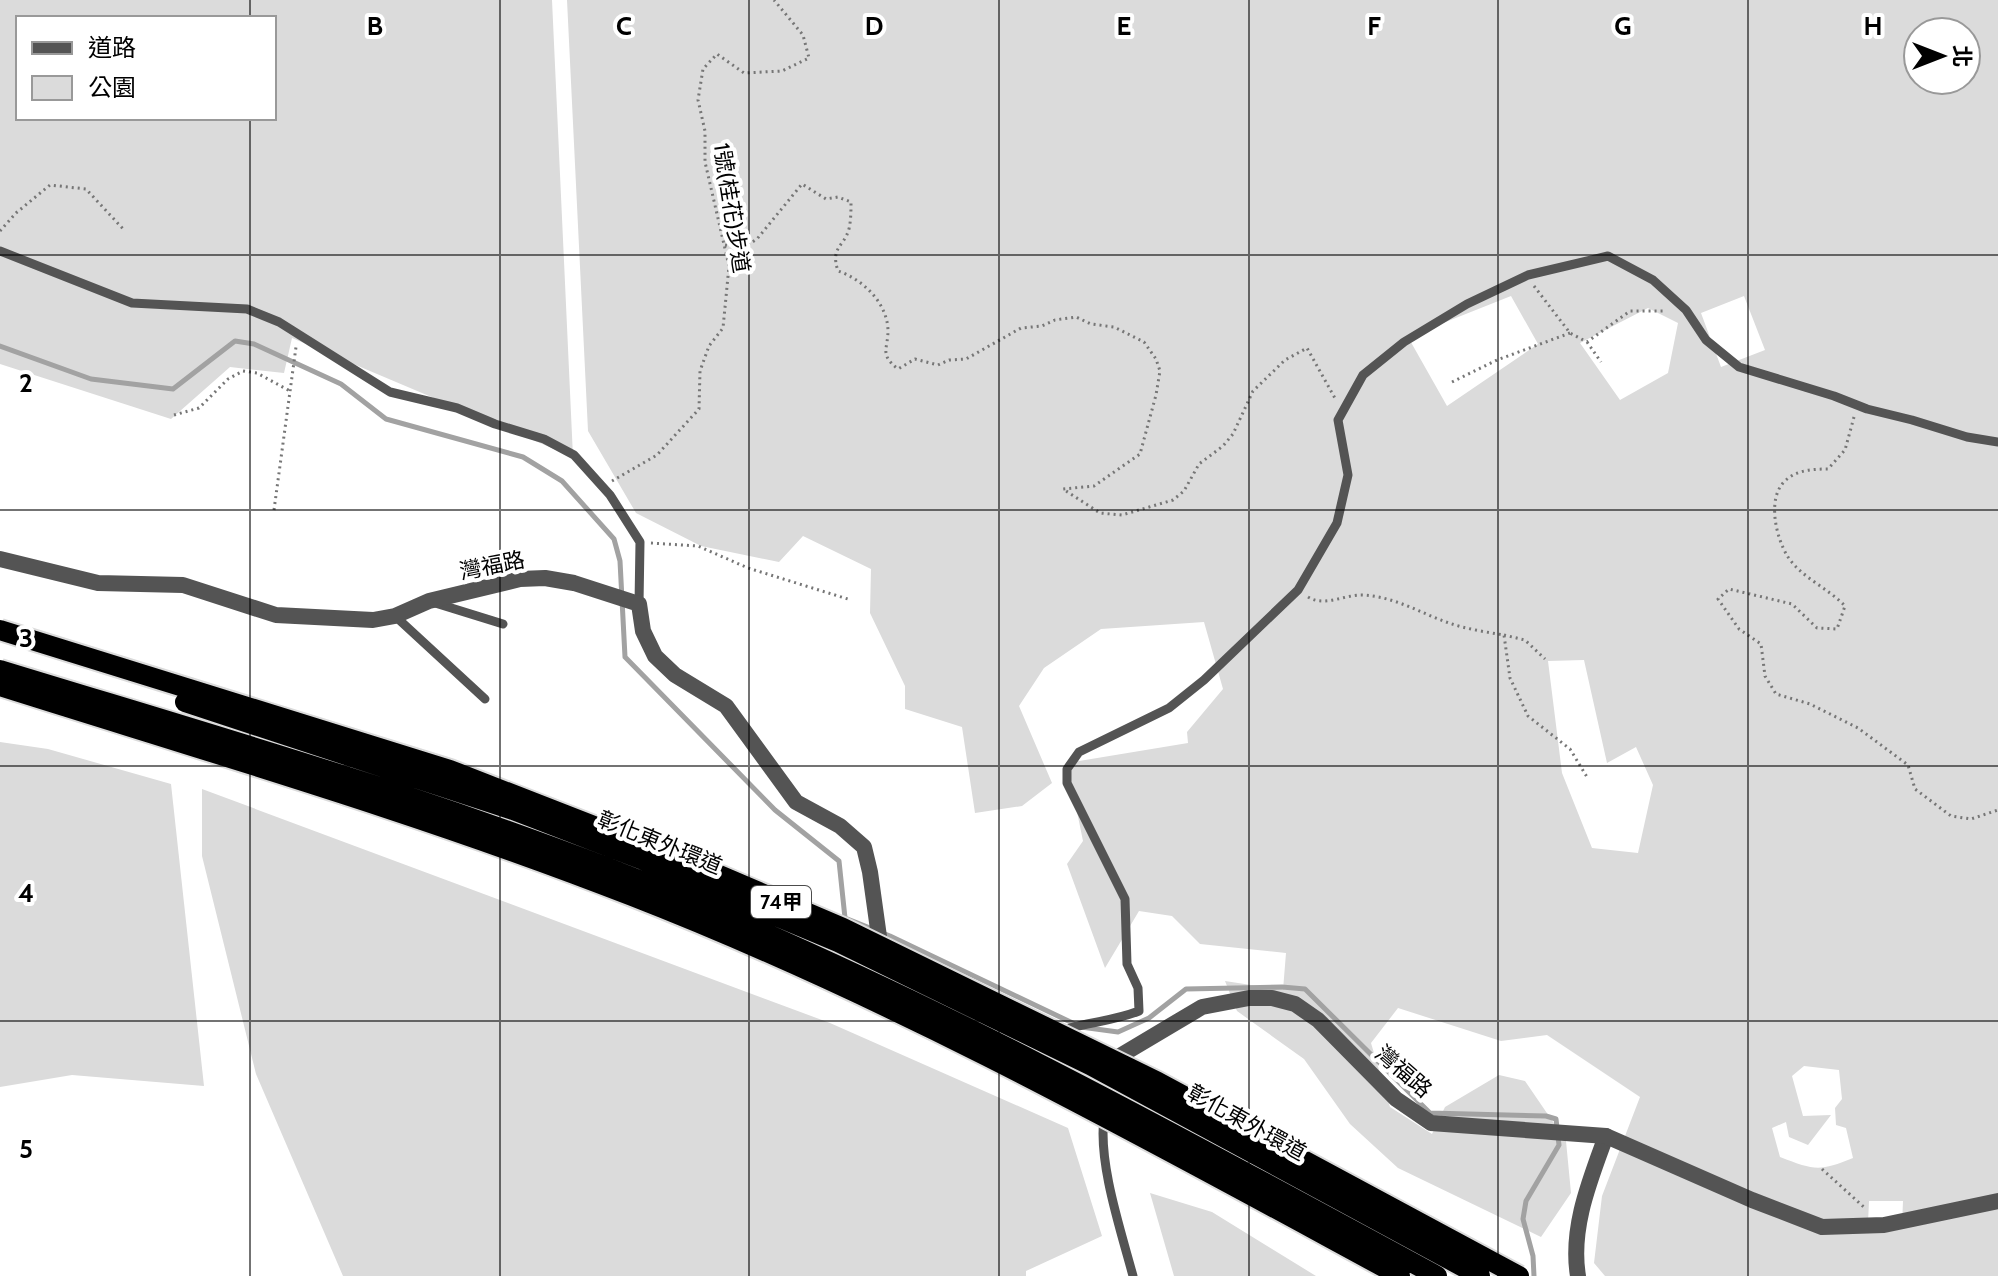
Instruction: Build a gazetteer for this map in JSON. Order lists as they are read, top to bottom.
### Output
{
  "streets": {
    "main road": ["彰化東外環道", "74甲"],
    "street": ["灣福路"],
    "path": ["1號(桂花)步道"]
  },
  "legend": ["道路", "公園"],
  "north": "right",
  "grid": {
    "columns": [
      "B",
      "C",
      "D",
      "E",
      "F",
      "G",
      "H"
    ],
    "rows": [
      "2",
      "3",
      "4",
      "5"
    ]
  }
}
